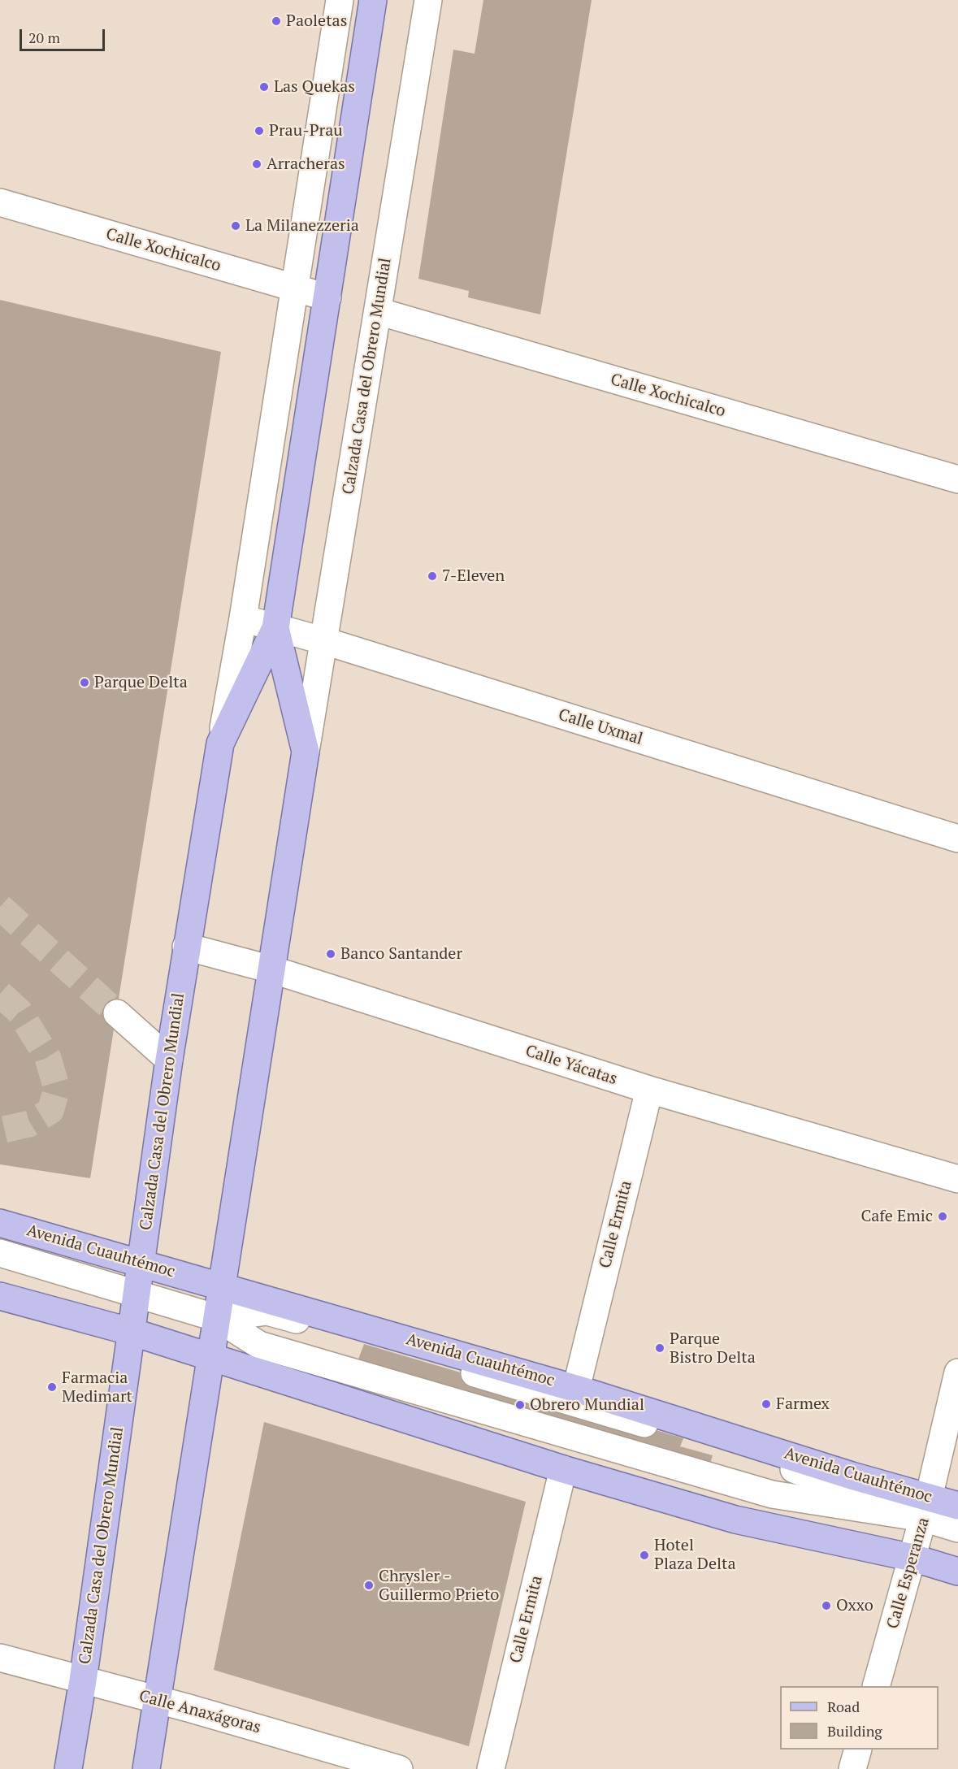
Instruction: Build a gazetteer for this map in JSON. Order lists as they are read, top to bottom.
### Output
{
  "streets": {
    "main road": ["Calzada Casa del Obrero Mundial", "Avenida Cuauhtémoc"],
    "street": [
      "Calle Xochicalco",
      "Calle Uxmal",
      "Calle Yácatas",
      "Calle Ermita",
      "Calle Esperanza",
      "Calle Anaxágoras"
    ]
  },
  "crossings": [
    ["Calle Xochicalco", "Calzada Casa del Obrero Mundial"],
    ["Calzada Casa del Obrero Mundial", "Calle Uxmal"],
    ["Calzada Casa del Obrero Mundial", "Calle Yácatas"],
    ["Calzada Casa del Obrero Mundial", "Avenida Cuauhtémoc"],
    ["Calzada Casa del Obrero Mundial", "Calle Anaxágoras"],
    ["Calle Yácatas", "Calle Ermita"],
    ["Calle Ermita", "Avenida Cuauhtémoc"],
    ["Avenida Cuauhtémoc", "Calle Esperanza"]
  ],
  "places": [
    "Paoletas",
    "Las Quekas",
    "Prau-Prau",
    "Arracheras",
    "La Milanezzeria",
    "7-Eleven",
    "Parque Delta",
    "Banco Santander",
    "Cafe Emic",
    "Parque Bistro Delta",
    "Farmacia Medimart",
    "Farmex",
    "Obrero Mundial",
    "Hotel Plaza Delta",
    "Chrysler - Guillermo Prieto",
    "Oxxo"
  ],
  "legend": ["Road", "Building"],
  "scale_bar": "20 m"
}
